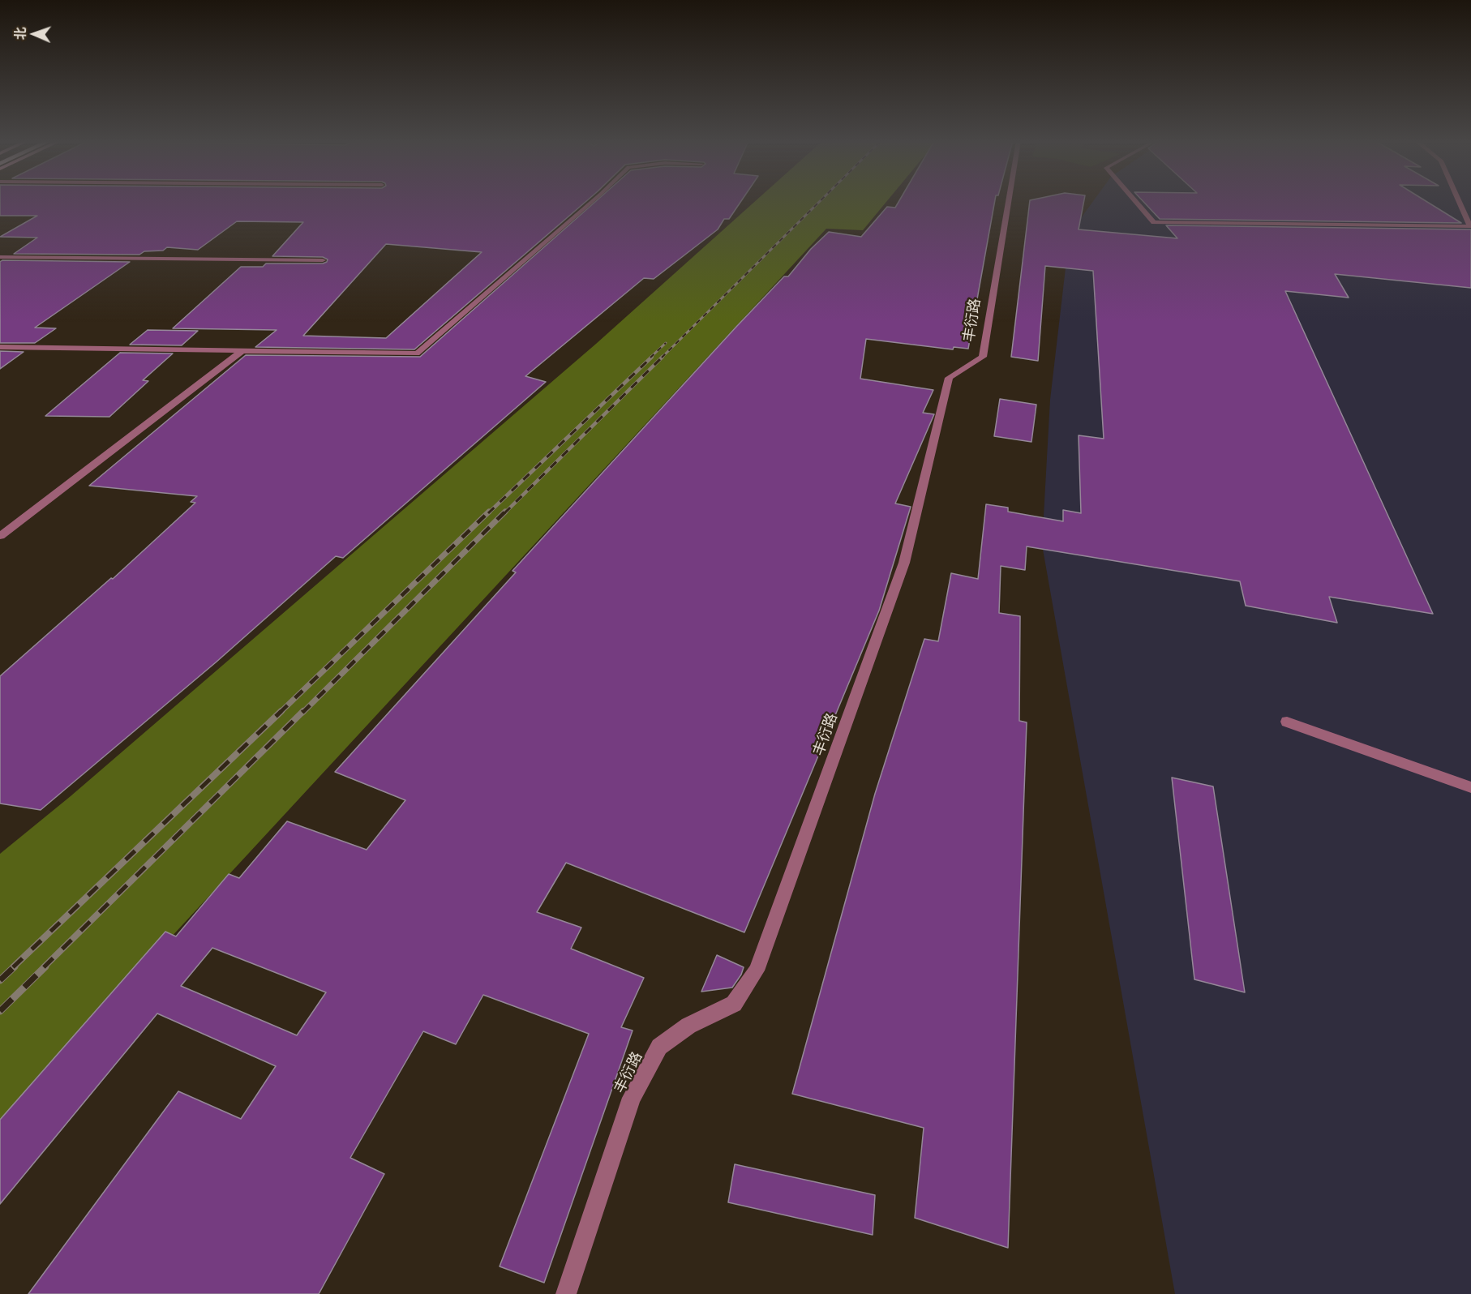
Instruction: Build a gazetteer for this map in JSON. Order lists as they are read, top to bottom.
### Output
{
  "streets": {
    "street": ["丰衍路"]
  },
  "north": "left"
}
